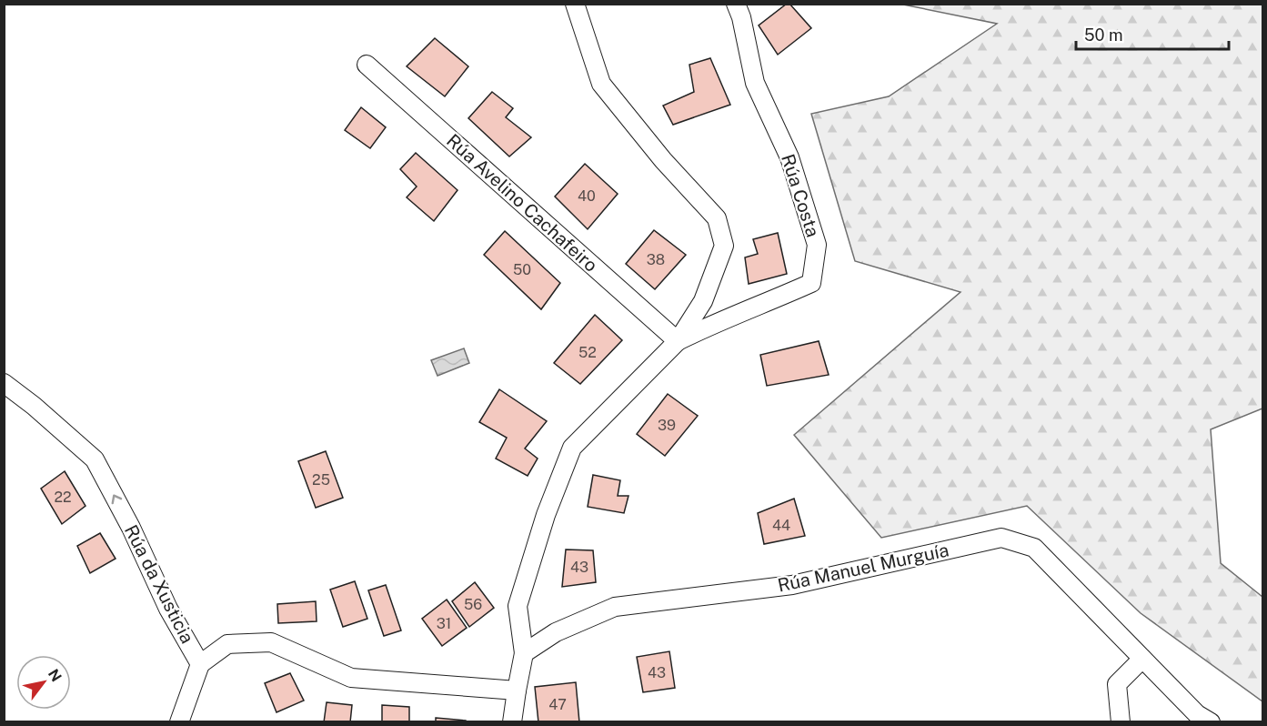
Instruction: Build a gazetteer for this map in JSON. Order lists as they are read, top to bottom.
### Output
{
  "streets": {
    "street": [
      "Rúa Costa",
      "Rúa Avelino Cachafeiro",
      "Rúa Manuel Murguía",
      "Rúa da Xusticia"
    ]
  },
  "crossings": [
    ["Rúa Costa", "Rúa Avelino Cachafeiro"]
  ],
  "one_way": ["Rúa da Xusticia"],
  "house_numbers": [
    "40",
    "38",
    "50",
    "52",
    "39",
    "25",
    "22",
    "44",
    "43",
    "56",
    "31",
    "43",
    "47"
  ],
  "scale_bar": "50 m",
  "north": "top right"
}
